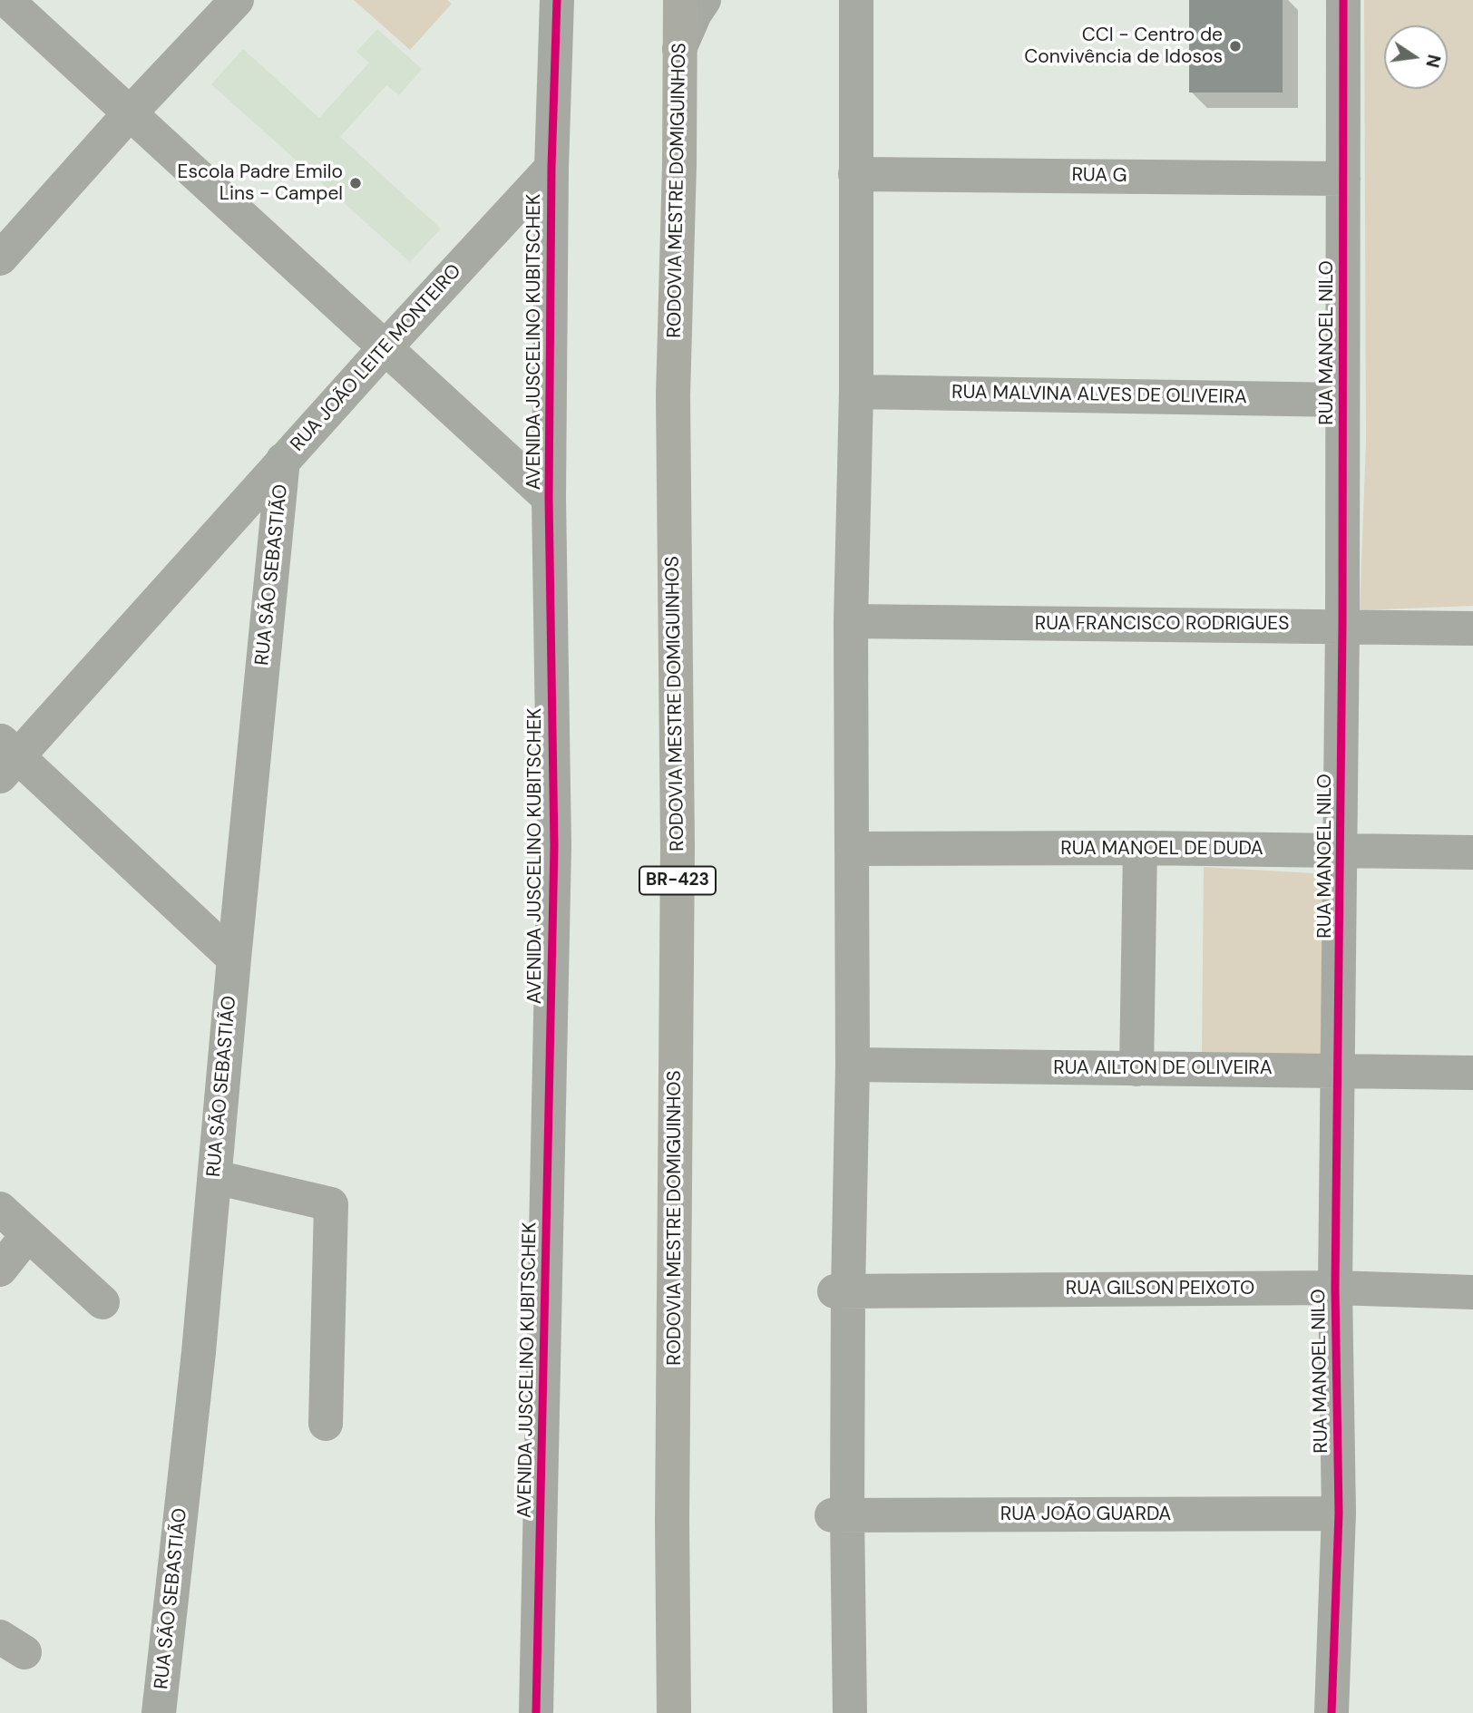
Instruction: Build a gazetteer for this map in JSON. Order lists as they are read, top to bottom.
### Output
{
  "streets": {
    "main road": ["RODOVIA MESTRE DOMIGUINHOS", "BR-423"],
    "street": [
      "RUA G",
      "AVENIDA JUSCELINO KUBITSCHEK",
      "RUA MANOEL NILO",
      "RUA JOÃO LEITE MONTEIRO",
      "RUA MALVINA ALVES DE OLIVEIRA",
      "RUA SÃO SEBASTIÃO",
      "RUA FRANCISCO RODRIGUES",
      "RUA MANOEL DE DUDA",
      "RUA AILTON DE OLIVEIRA",
      "RUA GILSON PEIXOTO",
      "RUA JOÃO GUARDA"
    ]
  },
  "crossings": [
    ["RUA G", "RUA MANOEL NILO"],
    ["AVENIDA JUSCELINO KUBITSCHEK", "RUA JOÃO LEITE MONTEIRO"],
    ["RUA MANOEL NILO", "RUA MALVINA ALVES DE OLIVEIRA"],
    ["RUA MANOEL NILO", "RUA FRANCISCO RODRIGUES"],
    ["RUA MANOEL NILO", "RUA MANOEL DE DUDA"],
    ["RUA MANOEL NILO", "RUA AILTON DE OLIVEIRA"],
    ["RUA MANOEL NILO", "RUA GILSON PEIXOTO"],
    ["RUA MANOEL NILO", "RUA JOÃO GUARDA"],
    ["RUA JOÃO LEITE MONTEIRO", "RUA SÃO SEBASTIÃO"]
  ],
  "places": ["CCI - Centro de Convivência de Idosos", "Escola Padre Emilo Lins - Campel"],
  "north": "right"
}
